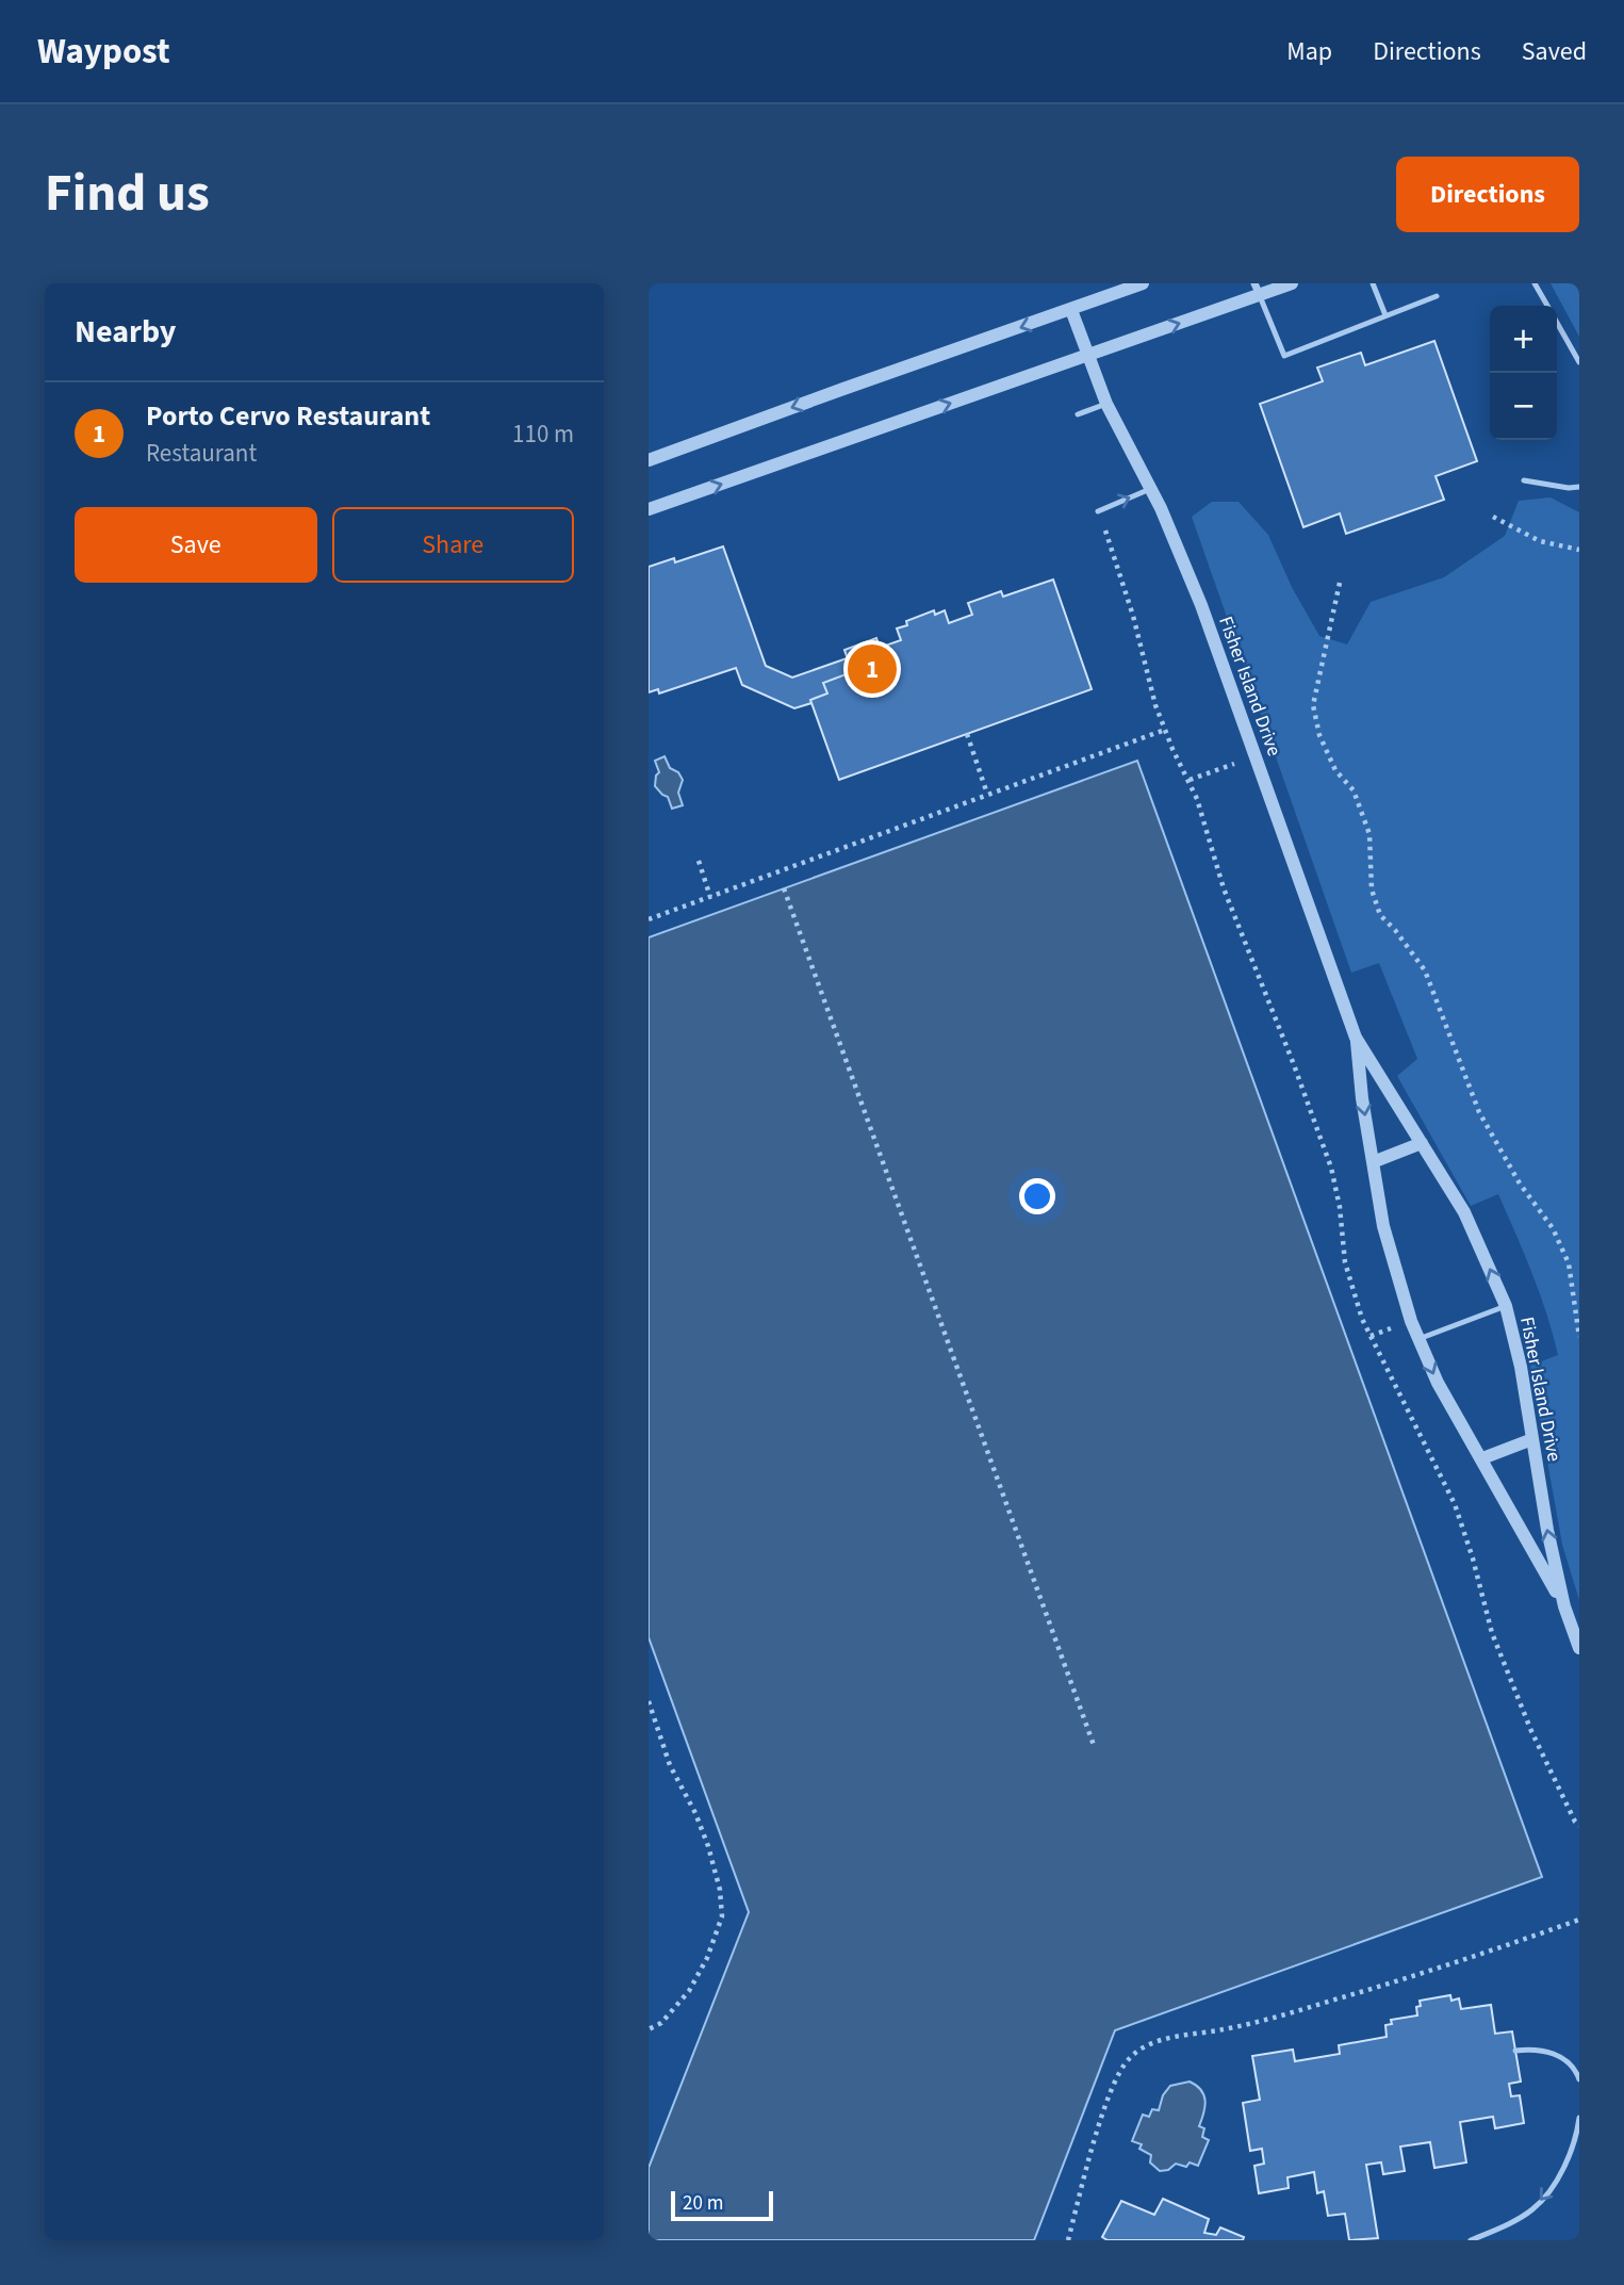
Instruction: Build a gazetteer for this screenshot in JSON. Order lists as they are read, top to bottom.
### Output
{
  "streets": {
    "street": ["Fisher Island Drive"]
  },
  "scale_bar": "20 m",
  "page": {
    "header": "Waypost",
    "nav": ["Map", "Directions", "Saved"],
    "title": "Find us",
    "buttons": [
      "Directions",
      ["Save", "Share"]
    ],
    "heading": "Nearby",
    "map_buttons": ["+", "−"],
    "list": [
      {
        "mark": "1",
        "name": "Porto Cervo Restaurant",
        "note": "Restaurant",
        "value": "110 m"
      }
    ],
    "pins": "1",
    "scale": "20 m"
  }
}
